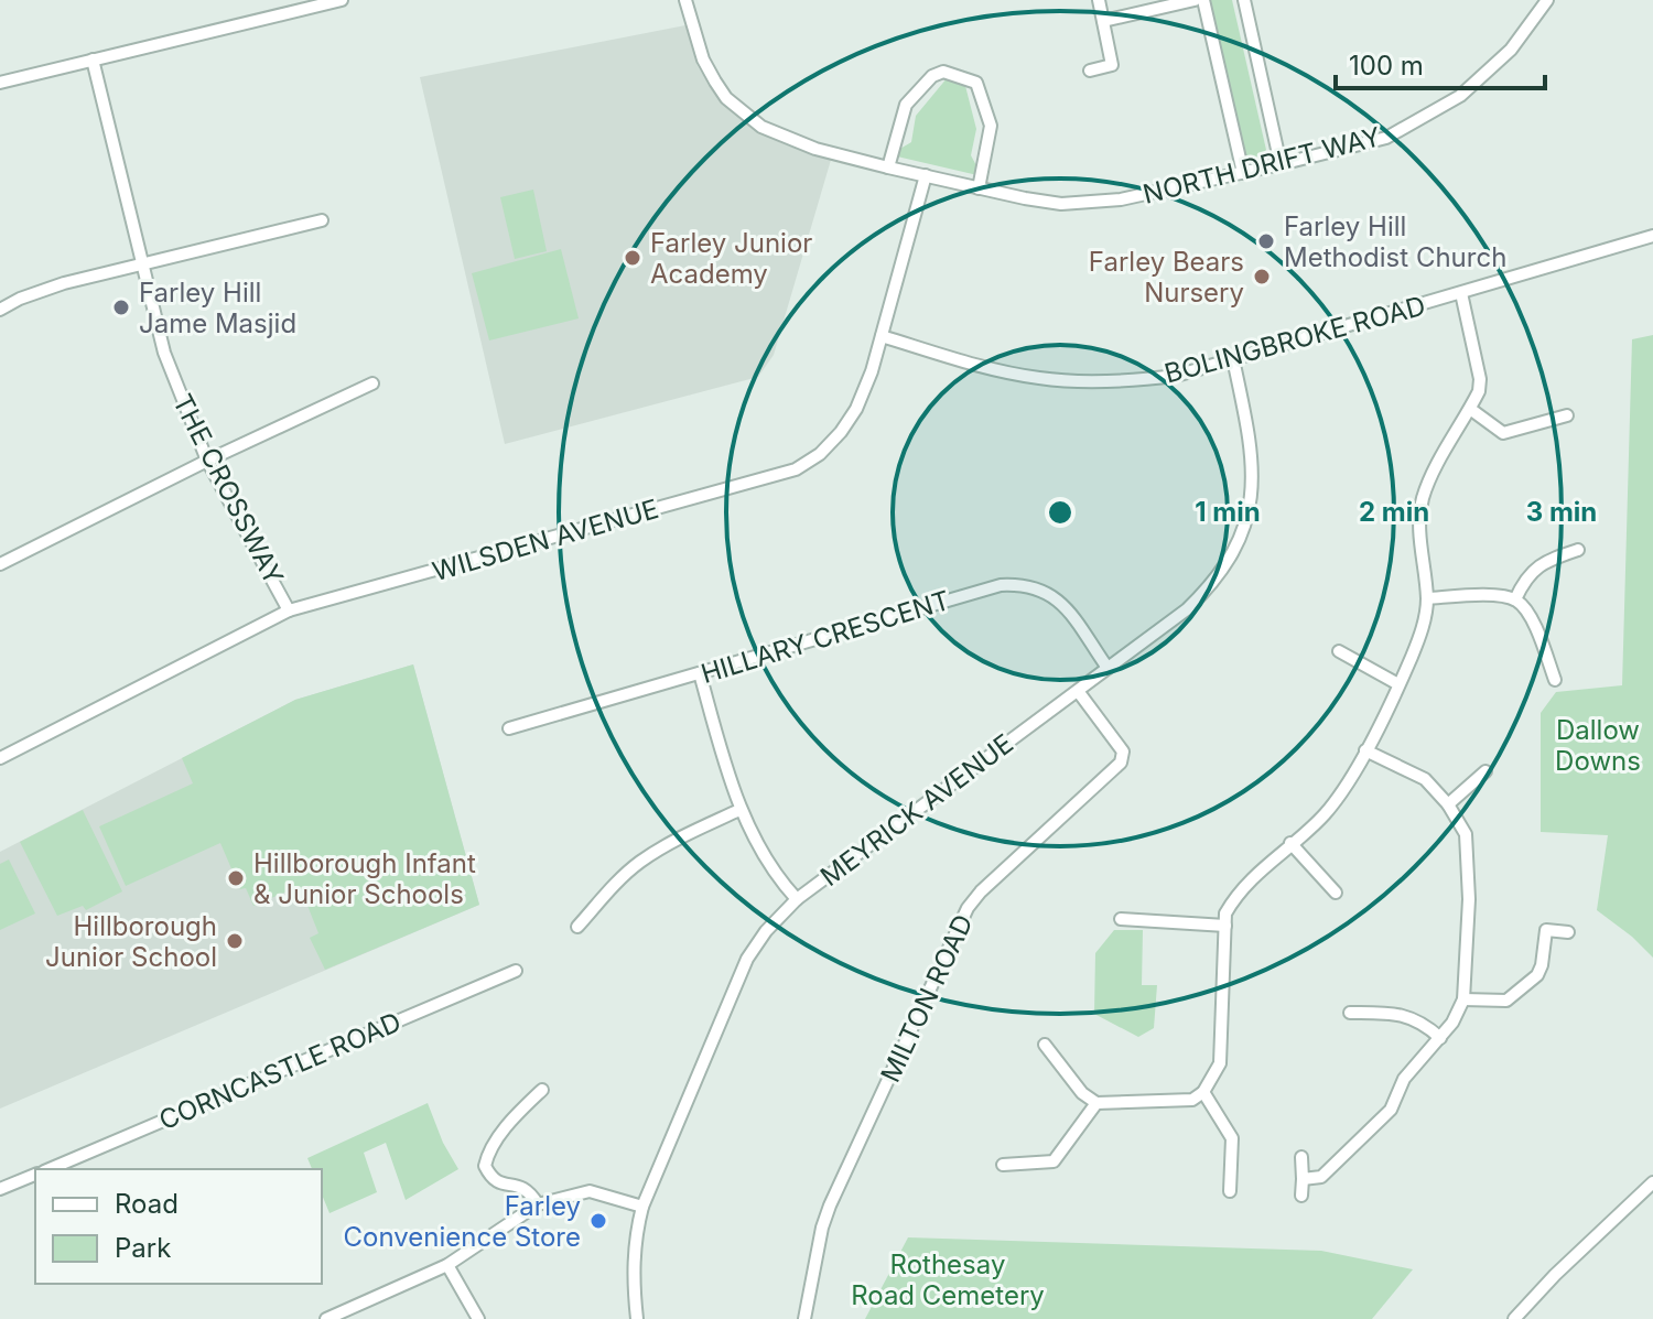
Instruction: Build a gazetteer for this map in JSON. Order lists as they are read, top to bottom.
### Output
{
  "streets": {
    "street": [
      "NORTH DRIFT WAY",
      "BOLINGBROKE ROAD",
      "THE CROSSWAY",
      "WILSDEN AVENUE",
      "HILLARY CRESCENT",
      "MEYRICK AVENUE",
      "MILTON ROAD",
      "CORNCASTLE ROAD"
    ]
  },
  "crossings": [
    ["NORTH DRIFT WAY", "WILSDEN AVENUE"],
    ["BOLINGBROKE ROAD", "WILSDEN AVENUE"],
    ["BOLINGBROKE ROAD", "MEYRICK AVENUE"],
    ["THE CROSSWAY", "WILSDEN AVENUE"],
    ["HILLARY CRESCENT", "MEYRICK AVENUE"],
    ["MEYRICK AVENUE", "MILTON ROAD"]
  ],
  "parks": ["Dallow Downs", "Rothesay Road Cemetery"],
  "places": [
    "Farley Hill Methodist Church",
    "Farley Junior Academy",
    "Farley Bears Nursery",
    "Farley Hill Jame Masjid",
    "Hillborough Infant & Junior Schools",
    "Hillborough Junior School",
    "Farley Convenience Store"
  ],
  "legend": ["Road", "Park"],
  "scale_bar": "100 m",
  "rings": ["1 min", "2 min", "3 min"]
}
